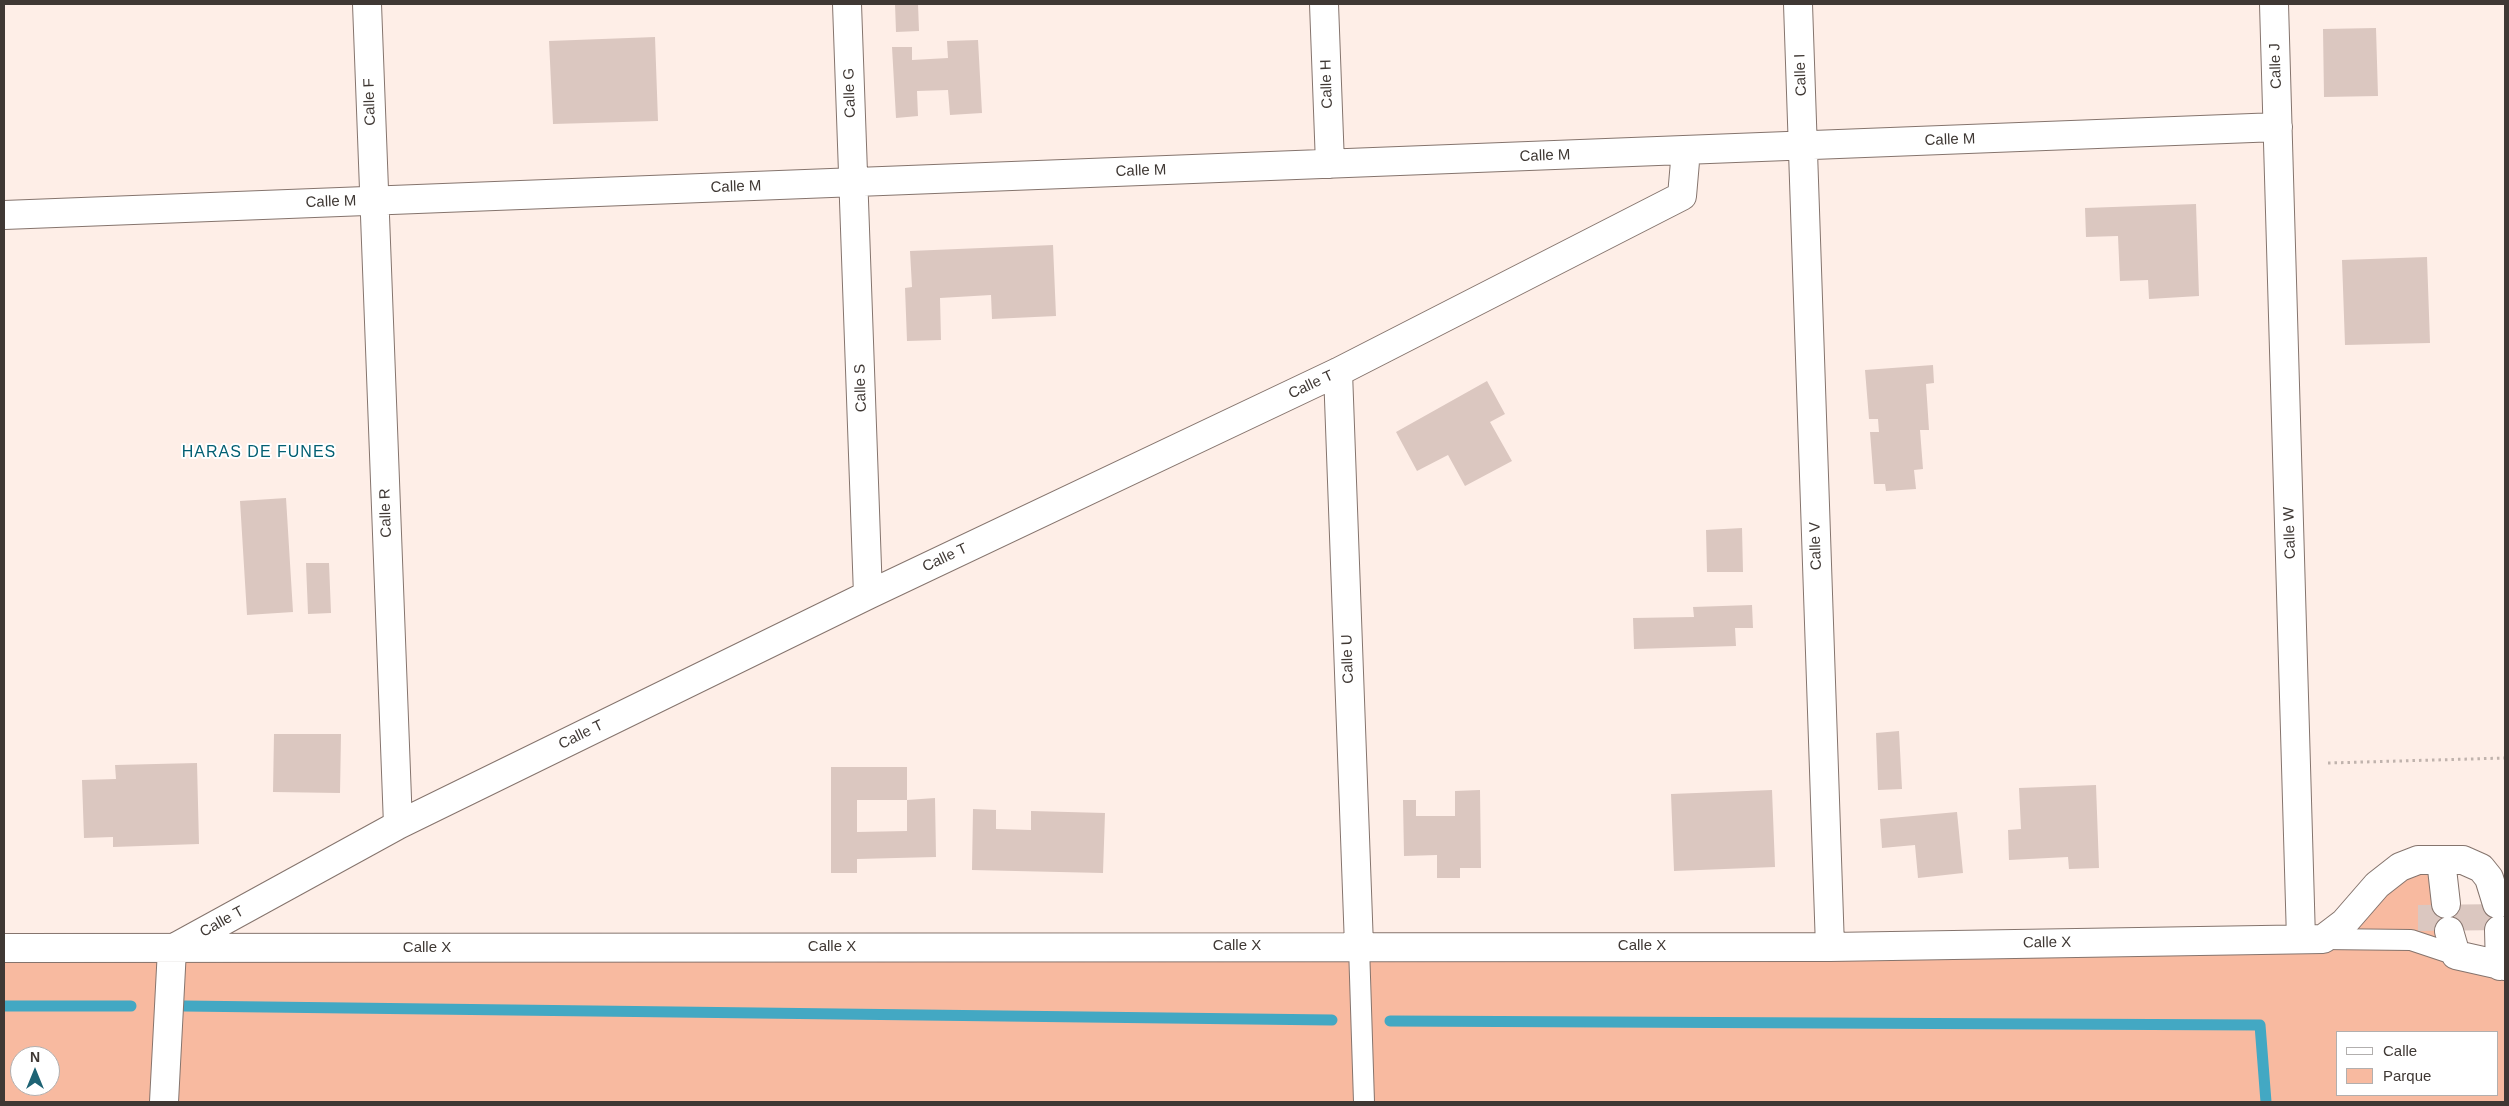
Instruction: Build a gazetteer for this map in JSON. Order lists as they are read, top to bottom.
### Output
{
  "streets": {
    "street": [
      "Calle J",
      "Calle I",
      "Calle H",
      "Calle G",
      "Calle F",
      "Calle M",
      "Calle T",
      "Calle S",
      "Calle R",
      "Calle W",
      "Calle V",
      "Calle U",
      "Calle X"
    ]
  },
  "crossings": [
    ["Calle J", "Calle M"],
    ["Calle J", "Calle W"],
    ["Calle I", "Calle M"],
    ["Calle I", "Calle V"],
    ["Calle H", "Calle M"],
    ["Calle G", "Calle M"],
    ["Calle G", "Calle S"],
    ["Calle F", "Calle M"],
    ["Calle F", "Calle R"],
    ["Calle M", "Calle T"],
    ["Calle M", "Calle S"],
    ["Calle M", "Calle R"],
    ["Calle M", "Calle W"],
    ["Calle M", "Calle V"],
    ["Calle T", "Calle S"],
    ["Calle T", "Calle R"],
    ["Calle T", "Calle U"],
    ["Calle T", "Calle X"],
    ["Calle W", "Calle X"],
    ["Calle V", "Calle X"],
    ["Calle U", "Calle X"]
  ],
  "districts": ["HARAS DE FUNES"],
  "legend": ["Calle", "Parque"],
  "north": "top"
}
